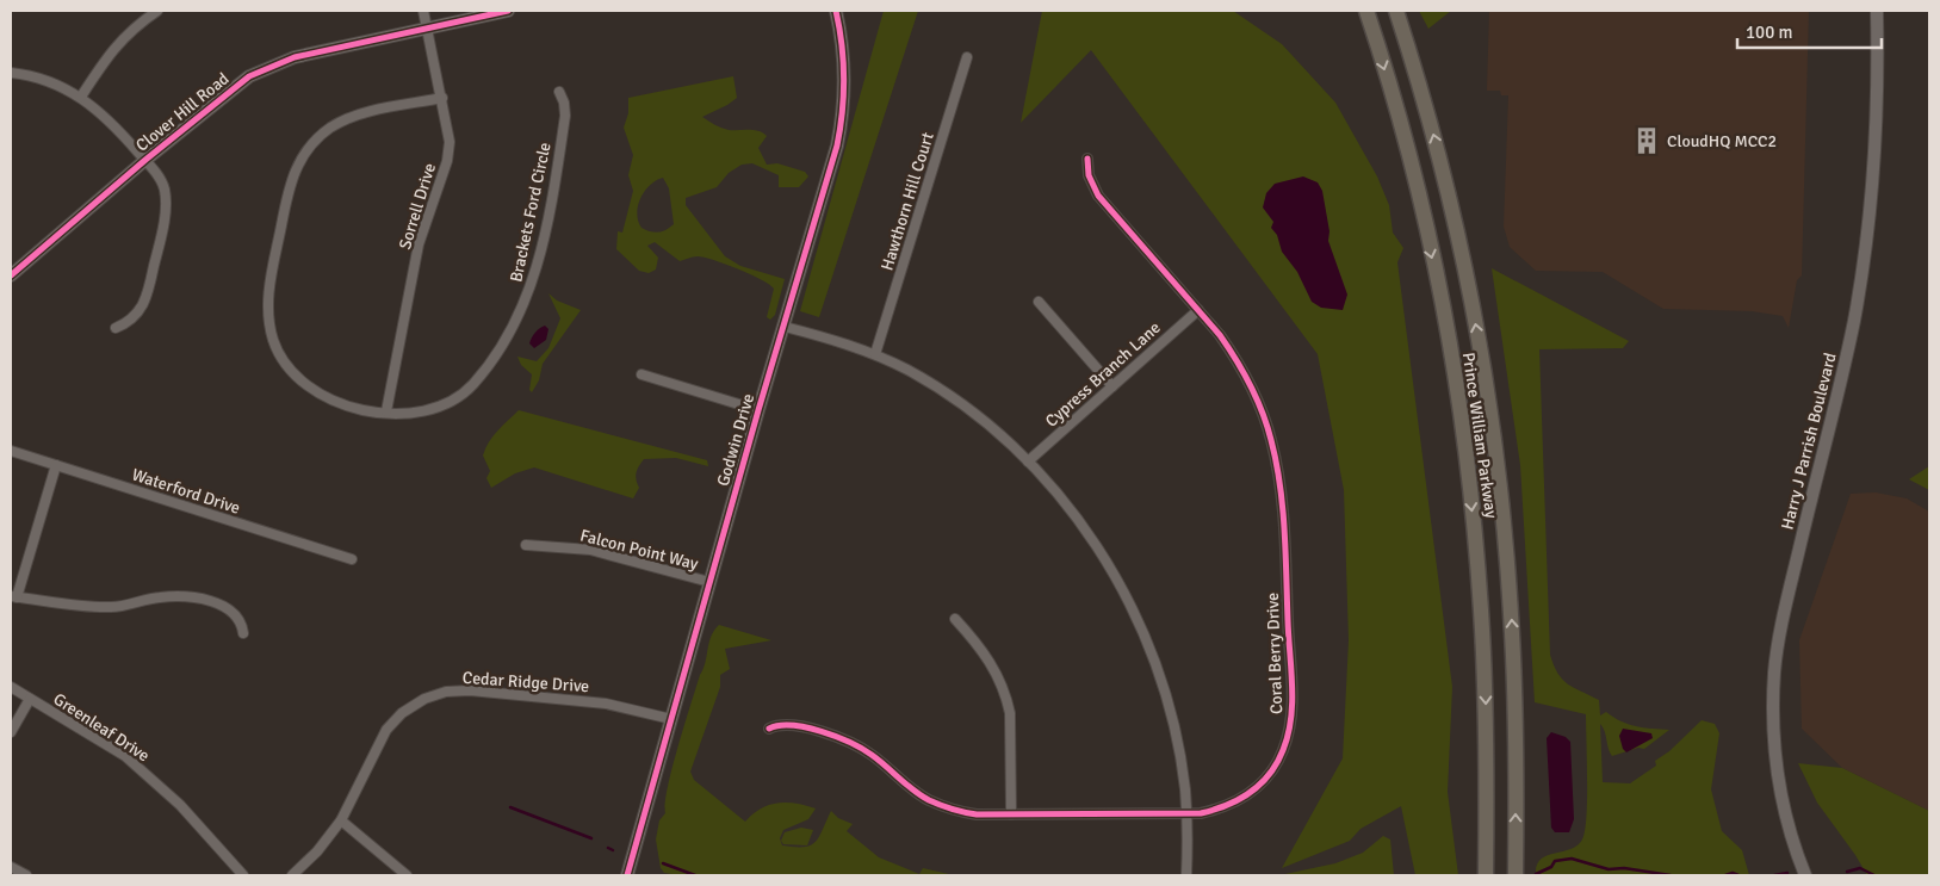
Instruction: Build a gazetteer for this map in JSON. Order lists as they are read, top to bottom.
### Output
{
  "streets": {
    "highway": ["Prince William Parkway"],
    "street": [
      "Clover Hill Road",
      "Hawthorn Hill Court",
      "Sorrell Drive",
      "Brackets Ford Circle",
      "Cypress Branch Lane",
      "Godwin Drive",
      "Harry J Parrish Boulevard",
      "Waterford Drive",
      "Falcon Point Way",
      "Coral Berry Drive",
      "Cedar Ridge Drive",
      "Greenleaf Drive"
    ]
  },
  "crossings": [
    ["Clover Hill Road", "Sorrell Drive"],
    ["Sorrell Drive", "Brackets Ford Circle"],
    ["Cypress Branch Lane", "Coral Berry Drive"],
    ["Godwin Drive", "Falcon Point Way"],
    ["Godwin Drive", "Cedar Ridge Drive"]
  ],
  "places": {
    "building": ["CloudHQ MCC2"]
  },
  "scale_bar": "100 m"
}
